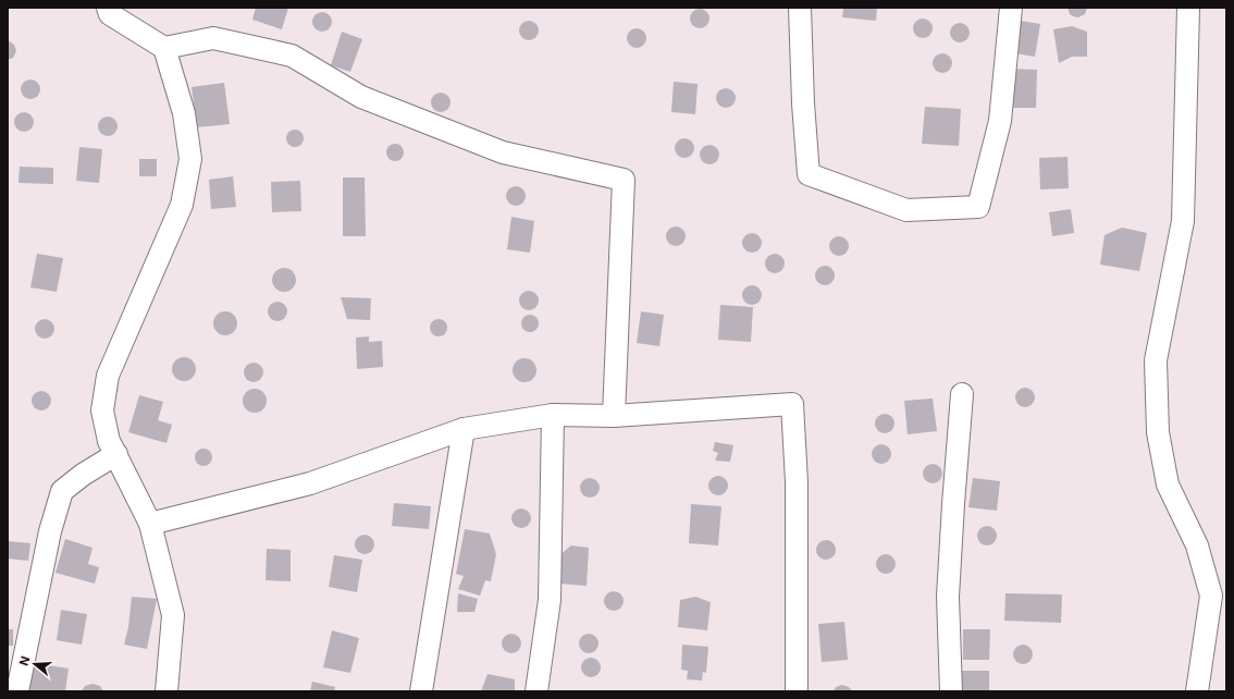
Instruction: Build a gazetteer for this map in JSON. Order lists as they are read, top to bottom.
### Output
{
  "north": "left"
}
